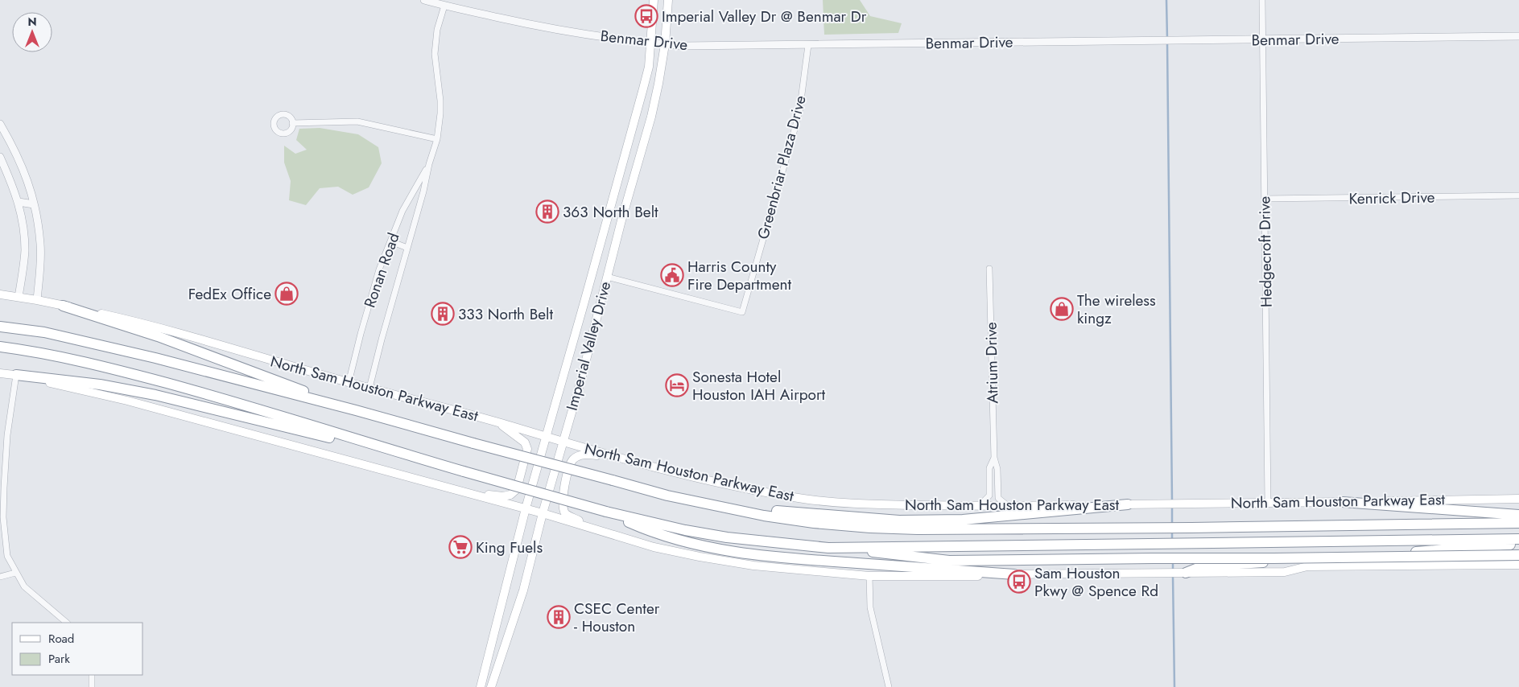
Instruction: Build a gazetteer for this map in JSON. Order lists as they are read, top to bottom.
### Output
{
  "streets": {
    "highway": ["North Sam Houston Parkway East"],
    "main road": ["Imperial Valley Drive"],
    "street": [
      "Benmar Drive",
      "Greenbriar Plaza Drive",
      "Kenrick Drive",
      "Hedgecroft Drive",
      "Ronan Road",
      "Atrium Drive"
    ]
  },
  "crossings": [
    ["Benmar Drive", "Greenbriar Plaza Drive"],
    ["Benmar Drive", "Hedgecroft Drive"],
    ["Benmar Drive", "Ronan Road"],
    ["Benmar Drive", "Imperial Valley Drive"],
    ["Greenbriar Plaza Drive", "Imperial Valley Drive"],
    ["Kenrick Drive", "Hedgecroft Drive"],
    ["Hedgecroft Drive", "North Sam Houston Parkway East"],
    ["Ronan Road", "North Sam Houston Parkway East"],
    ["Imperial Valley Drive", "North Sam Houston Parkway East"],
    ["Atrium Drive", "North Sam Houston Parkway East"]
  ],
  "places": {
    "bus stop": ["Imperial Valley Dr @ Benmar Dr", "Sam Houston Pkwy @ Spence Rd"],
    "building": ["363 North Belt", "333 North Belt", "CSEC Center - Houston"],
    "public building": ["Harris County Fire Department"],
    "shop": ["FedEx Office", "The wireless kingz"],
    "hotel": ["Sonesta Hotel Houston IAH Airport"],
    "supermarket": ["King Fuels"]
  },
  "legend": ["Road", "Park"],
  "north": "top"
}
